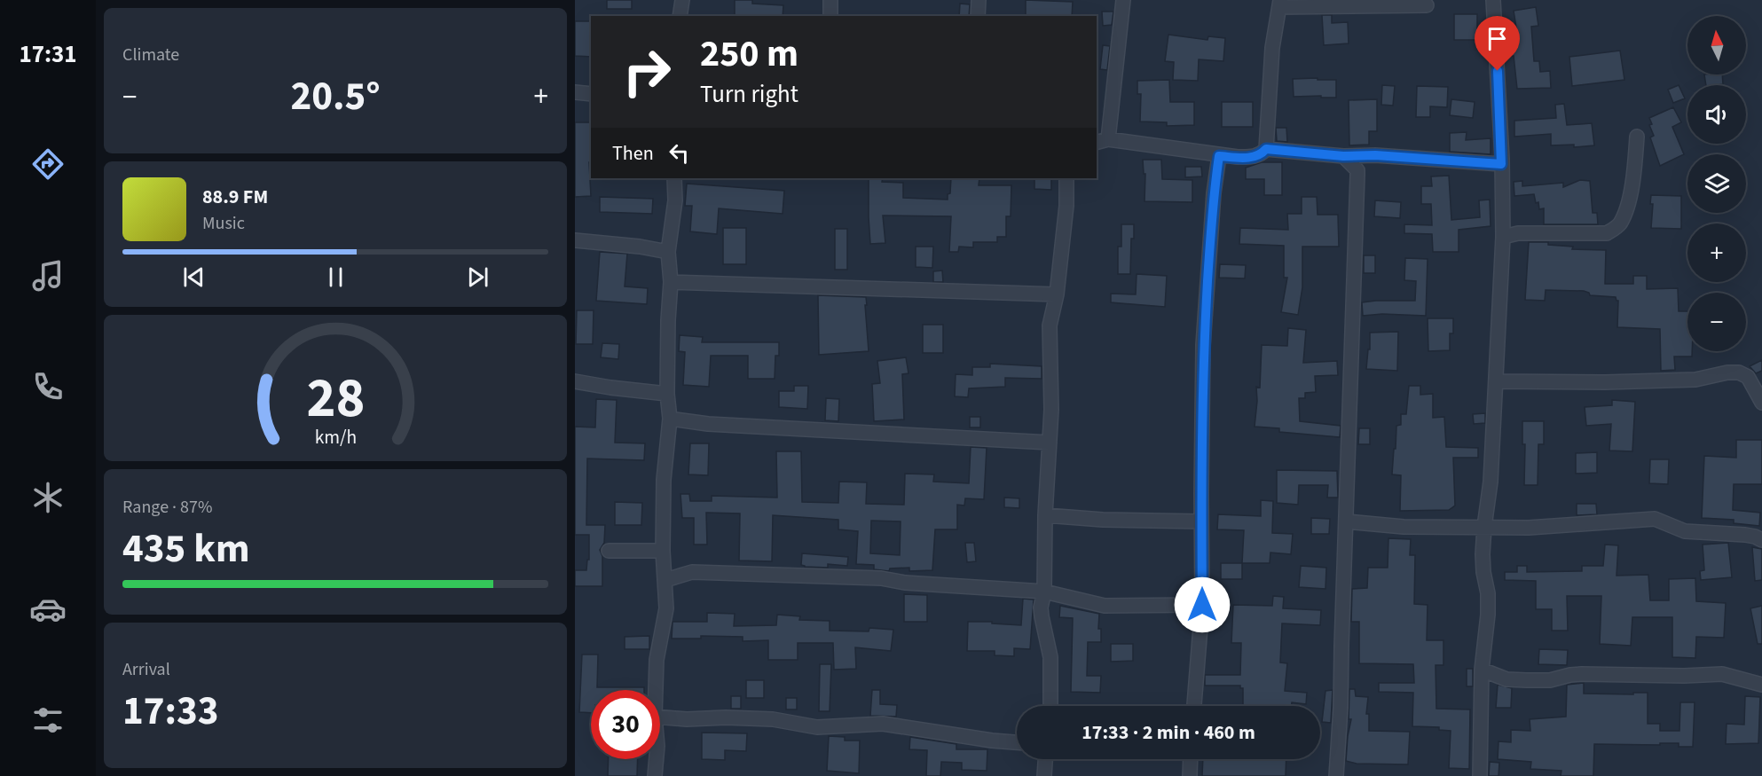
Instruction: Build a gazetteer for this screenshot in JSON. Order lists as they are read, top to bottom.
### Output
{
  "north": "top",
  "page": {
    "tabs": "17:31",
    "tile": [
      "Climate",
      ["Range · 87%", "435 km"],
      ["Arrival", "17:33"]
    ],
    "map_buttons": ["+", "−"],
    "turn": ["250 m", "Turn right"],
    "heat": ["−", "20.5°", "+"],
    "then": "Then",
    "song": ["88.9 FM", "Music"],
    "limit": "30",
    "trip": "17:33 · 2 min · 460 m",
    "gauge": ["28", "km/h"]
  }
}
